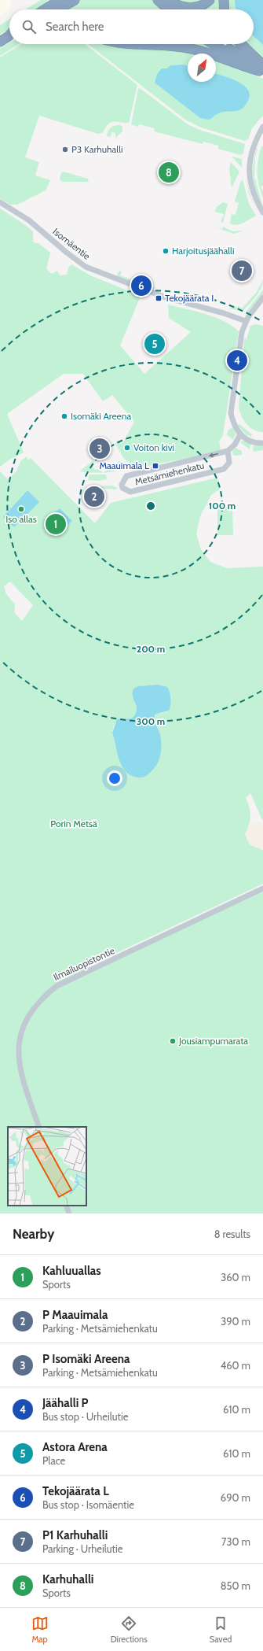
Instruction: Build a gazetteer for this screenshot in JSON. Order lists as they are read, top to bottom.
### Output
{
  "streets": {
    "street": ["Isomäentie", "Metsämiehenkatu", "Ilmailuopistontie"]
  },
  "parks": ["Porin Metsä"],
  "places": {
    "other": [
      "P3 Karhuhalli",
      "Harjoitusjäähalli",
      "Isomäki Areena",
      "Voiton kivi",
      "Iso allas",
      "Jousiampumarata"
    ],
    "transit": ["Tekojäärata I", "Maauimala L"]
  },
  "north": "top right",
  "page": {
    "search": "Search here",
    "pins": [
      "8",
      "7",
      "6",
      "5",
      "4",
      "3",
      "2",
      "1"
    ],
    "heading": ["Nearby", "8 results"],
    "list": [
      {
        "mark": "1",
        "name": "Kahluuallas",
        "note": "Sports",
        "value": "360 m"
      },
      {
        "mark": "2",
        "name": "P Maauimala",
        "note": "Parking · Metsämiehenkatu",
        "value": "390 m"
      },
      {
        "mark": "3",
        "name": "P Isomäki Areena",
        "note": "Parking · Metsämiehenkatu",
        "value": "460 m"
      },
      {
        "mark": "4",
        "name": "Jäähalli P",
        "note": "Bus stop · Urheilutie",
        "value": "610 m"
      },
      {
        "mark": "5",
        "name": "Astora Arena",
        "note": "Place",
        "value": "610 m"
      },
      {
        "mark": "6",
        "name": "Tekojäärata L",
        "note": "Bus stop · Isomäentie",
        "value": "690 m"
      },
      {
        "mark": "7",
        "name": "P1 Karhuhalli",
        "note": "Parking · Urheilutie",
        "value": "730 m"
      },
      {
        "mark": "8",
        "name": "Karhuhalli",
        "note": "Sports",
        "value": "850 m"
      }
    ],
    "nav": ["Map", "Directions", "Saved"]
  },
  "rings": ["100 m", "200 m", "300 m"]
}
